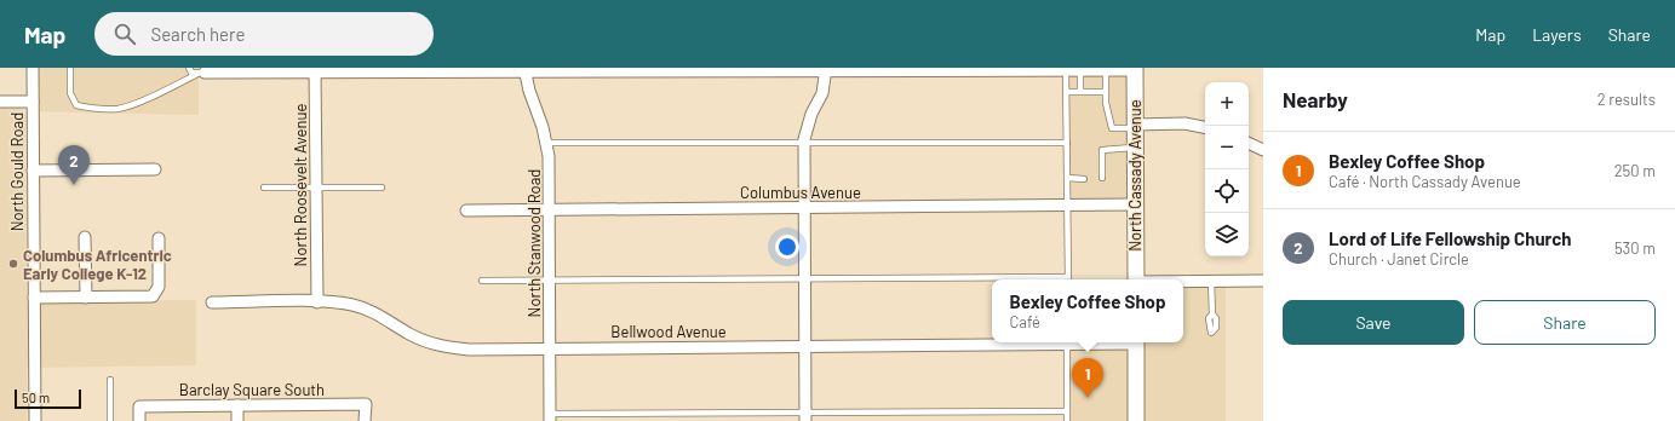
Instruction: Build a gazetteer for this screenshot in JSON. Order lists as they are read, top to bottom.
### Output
{
  "streets": {
    "street": [
      "North Gould Road",
      "North Cassady Avenue",
      "North Roosevelt Avenue",
      "Columbus Avenue",
      "North Stanwood Road",
      "Bellwood Avenue",
      "Barclay Square South"
    ]
  },
  "crossings": [
    ["North Cassady Avenue", "Columbus Avenue"],
    ["North Roosevelt Avenue", "Bellwood Avenue"],
    ["Columbus Avenue", "North Stanwood Road"],
    ["North Stanwood Road", "Bellwood Avenue"]
  ],
  "places": ["Columbus Africentric Early College K-12"],
  "scale_bar": "50 m",
  "page": {
    "header": "Map",
    "search": "Search here",
    "nav": ["Map", "Layers", "Share"],
    "heading": ["Nearby", "2 results"],
    "map_buttons": ["+", "−"],
    "list": [
      {
        "mark": "1",
        "name": "Bexley Coffee Shop",
        "note": "Café · North Cassady Avenue",
        "value": "250 m"
      },
      {
        "mark": "2",
        "name": "Lord of Life Fellowship Church",
        "note": "Church · Janet Circle",
        "value": "530 m"
      }
    ],
    "pins": ["2", "1"],
    "popup": ["Bexley Coffee Shop", "Café"],
    "buttons": ["Save", "Share"],
    "scale": "50 m"
  }
}
